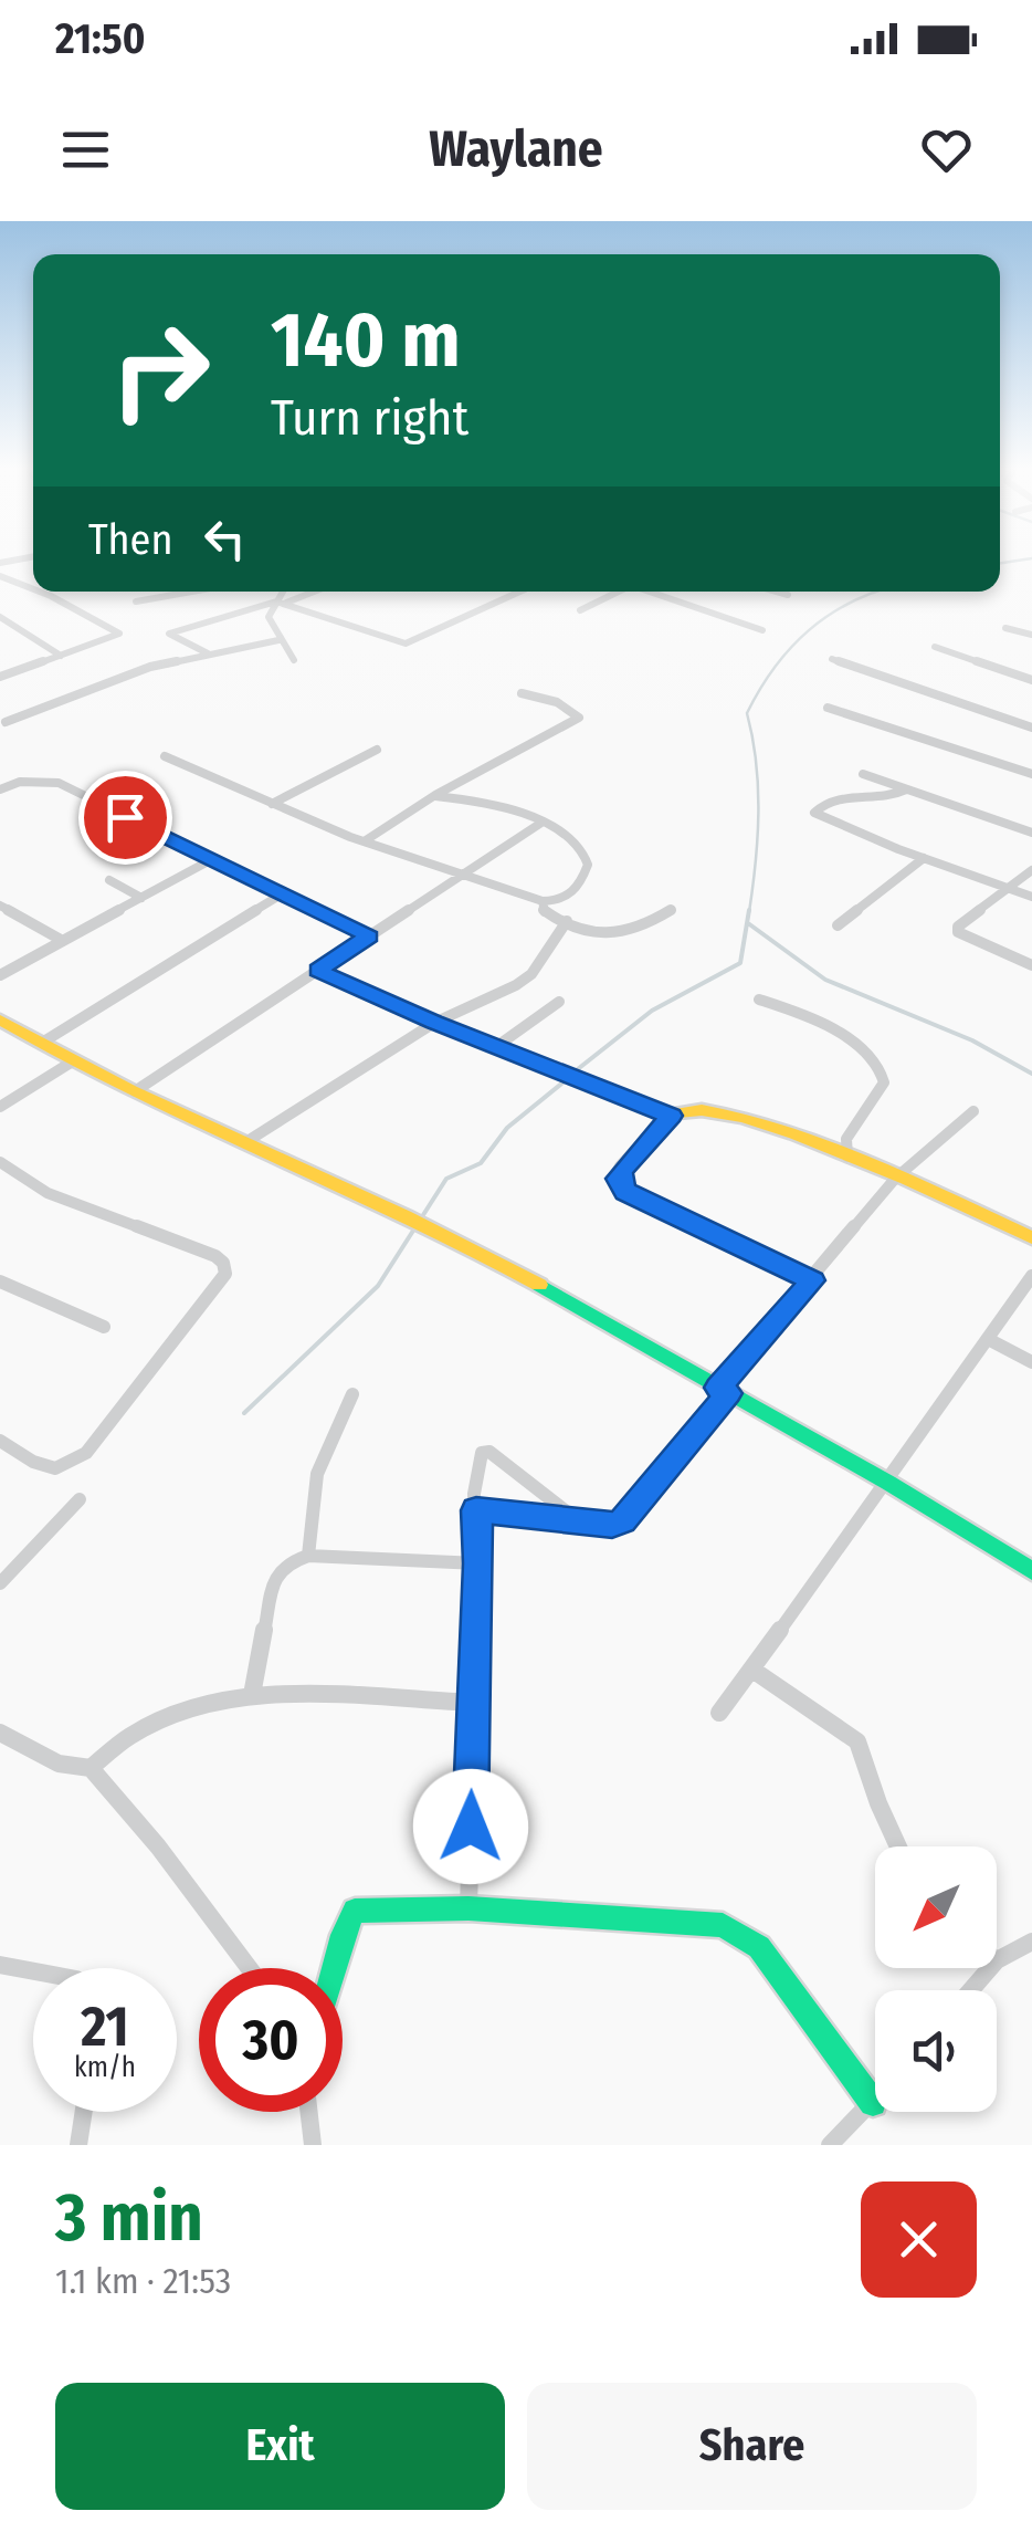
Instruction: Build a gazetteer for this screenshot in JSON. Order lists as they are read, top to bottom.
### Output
{
  "north": "bottom left",
  "page": {
    "status": "21:50",
    "header": "Waylane",
    "turn": ["140 m", "Turn right"],
    "then": "Then",
    "speed": "21 km/h",
    "limit": "30",
    "heading": ["3 min", "1.1 km · 21:53"],
    "buttons": ["Exit", "Share"]
  }
}
